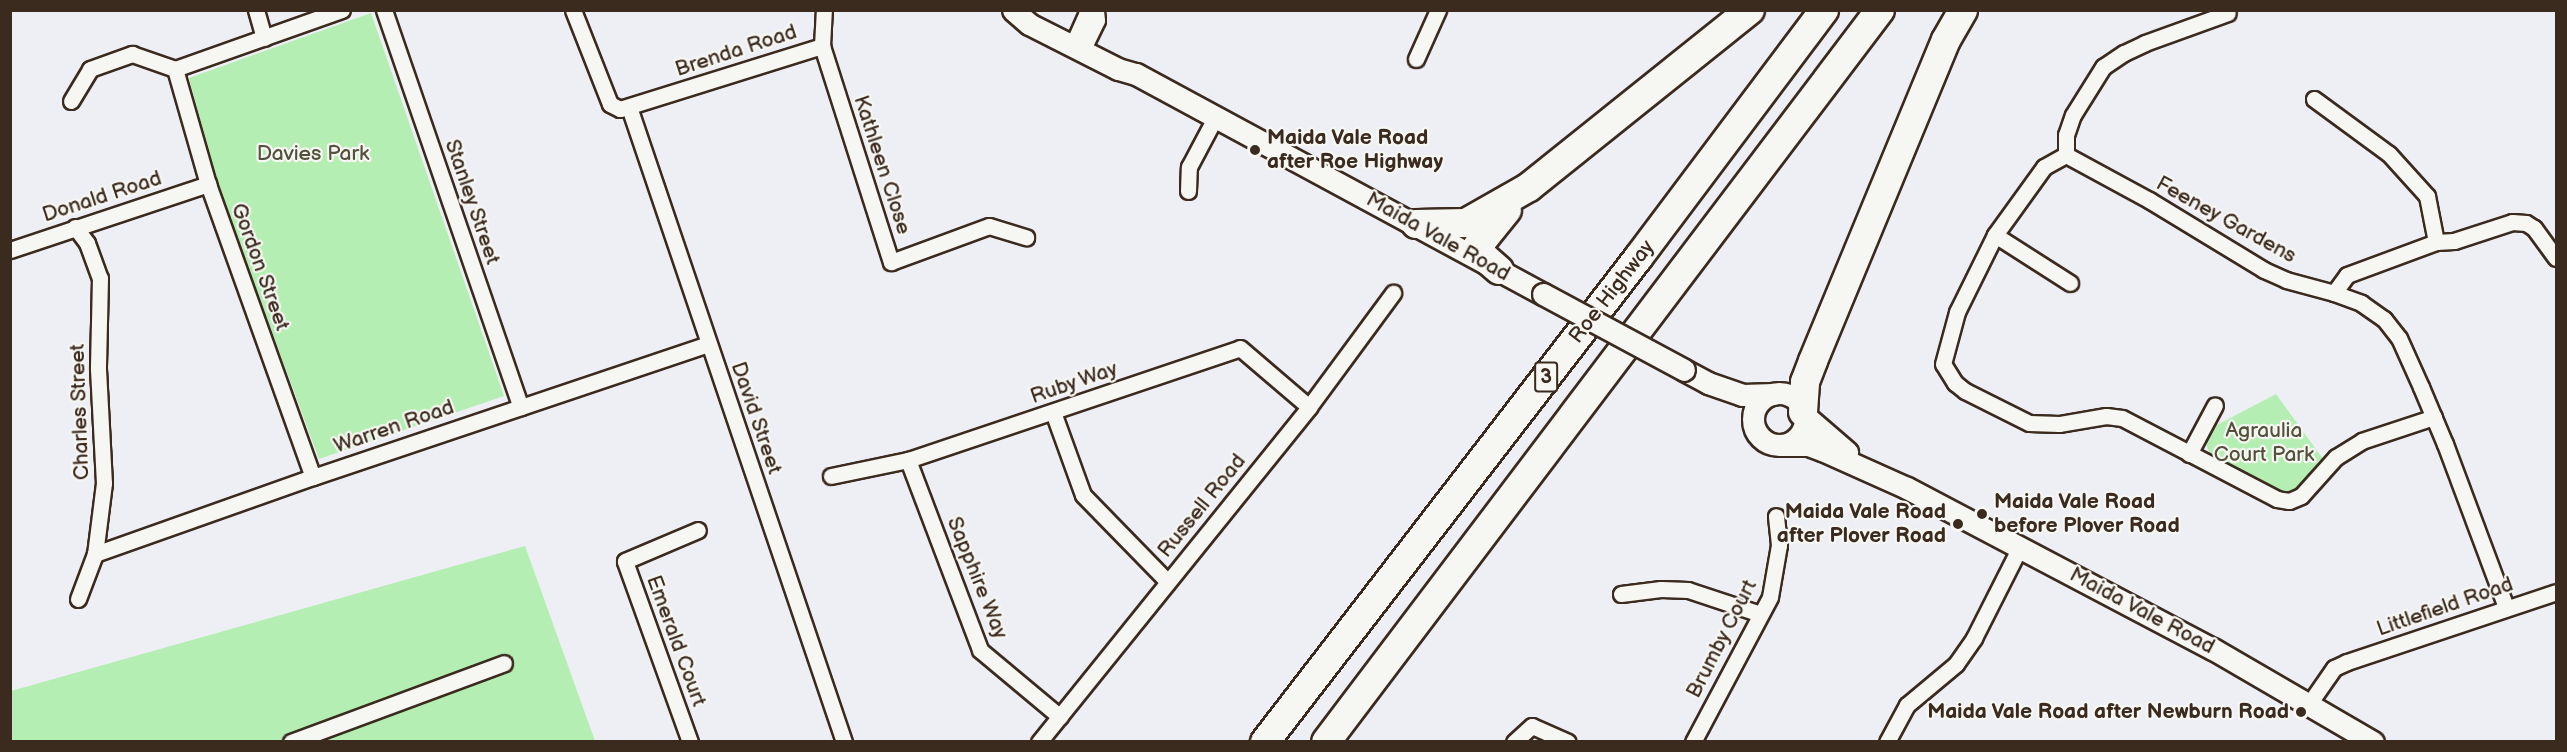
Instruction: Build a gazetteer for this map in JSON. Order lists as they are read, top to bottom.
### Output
{
  "streets": {
    "highway": ["Roe Highway", "3"],
    "main road": ["Maida Vale Road"],
    "street": [
      "Brenda Road",
      "Kathleen Close",
      "Donald Road",
      "Stanley Street",
      "Feeney Gardens",
      "Gordon Street",
      "Ruby Way",
      "Charles Street",
      "David Street",
      "Warren Road",
      "Russell Road",
      "Sapphire Way",
      "Littlefield Road",
      "Brumby Court",
      "Emerald Court"
    ]
  },
  "crossings": [
    ["Brenda Road", "Kathleen Close"],
    ["Brenda Road", "David Street"],
    ["Donald Road", "Gordon Street"],
    ["Donald Road", "Charles Street"],
    ["Stanley Street", "Warren Road"],
    ["Feeney Gardens", "Littlefield Road"],
    ["Maida Vale Road", "Littlefield Road"],
    ["Gordon Street", "Warren Road"],
    ["Ruby Way", "Russell Road"],
    ["Ruby Way", "Sapphire Way"],
    ["Charles Street", "Warren Road"],
    ["David Street", "Warren Road"],
    ["Russell Road", "Sapphire Way"]
  ],
  "parks": ["Davies Park", "Agraulia Court Park"],
  "places": [
    "Maida Vale Road after Roe Highway",
    "Maida Vale Road before Plover Road",
    "Maida Vale Road after Plover Road",
    "Maida Vale Road after Newburn Road"
  ]
}
